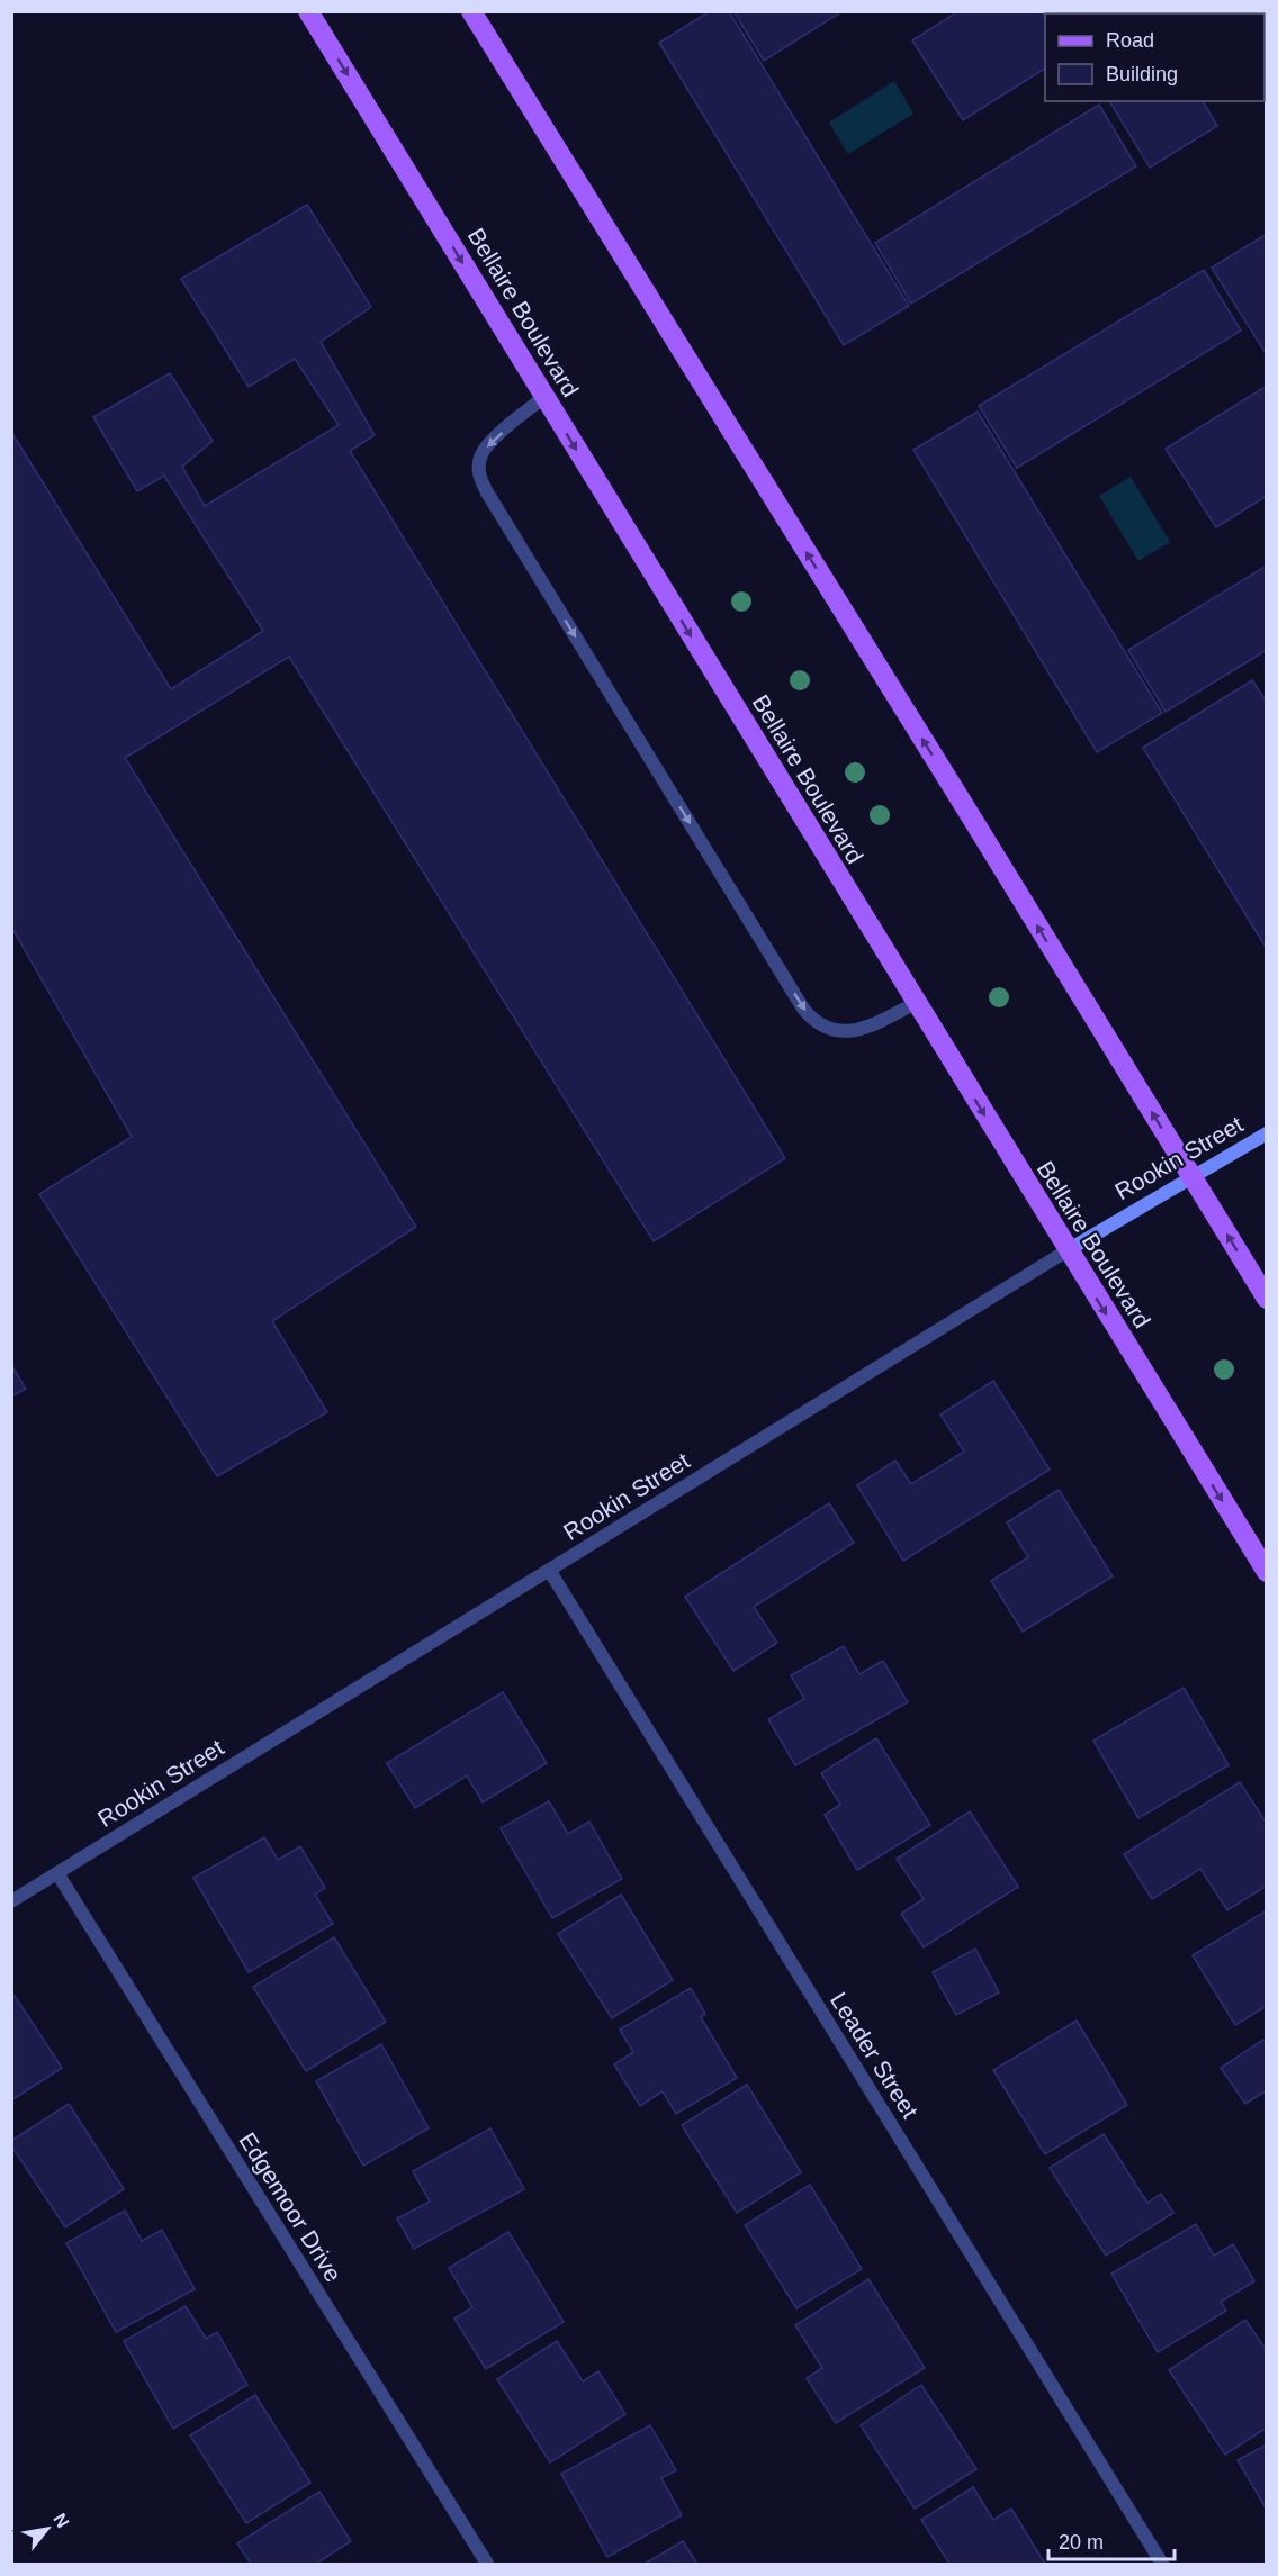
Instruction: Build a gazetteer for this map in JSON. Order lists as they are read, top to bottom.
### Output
{
  "streets": {
    "main road": ["Bellaire Boulevard"],
    "street": ["Rookin Street", "Leader Street", "Edgemoor Drive"]
  },
  "crossings": [
    ["Bellaire Boulevard", "Rookin Street"],
    ["Rookin Street", "Leader Street"],
    ["Rookin Street", "Edgemoor Drive"]
  ],
  "legend": ["Road", "Building"],
  "scale_bar": "20 m",
  "north": "top right"
}
